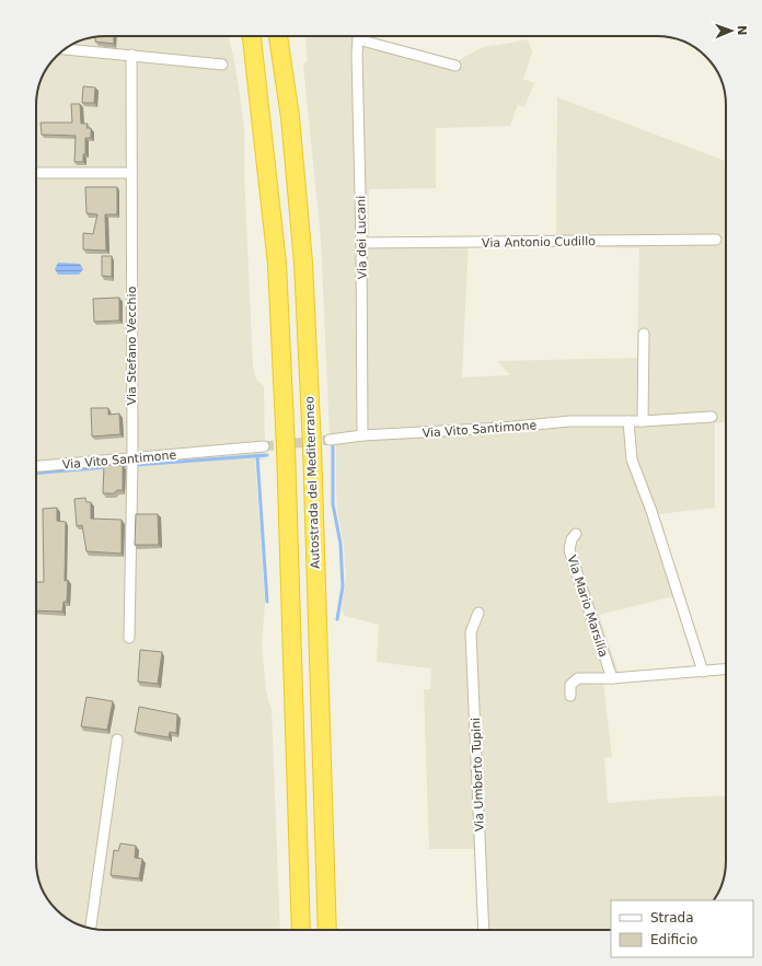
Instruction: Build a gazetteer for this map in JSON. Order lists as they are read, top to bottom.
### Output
{
  "streets": {
    "highway": ["Autostrada del Mediterraneo"],
    "street": [
      "Via dei Lucani",
      "Via Antonio Cudillo",
      "Via Stefano Vecchio",
      "Via Vito Santimone",
      "Via Mario Marsilia",
      "Via Umberto Tupini"
    ]
  },
  "crossings": [
    ["Via dei Lucani", "Via Antonio Cudillo"],
    ["Via dei Lucani", "Via Vito Santimone"],
    ["Via Stefano Vecchio", "Via Vito Santimone"]
  ],
  "legend": ["Strada", "Edificio"],
  "north": "right"
}
